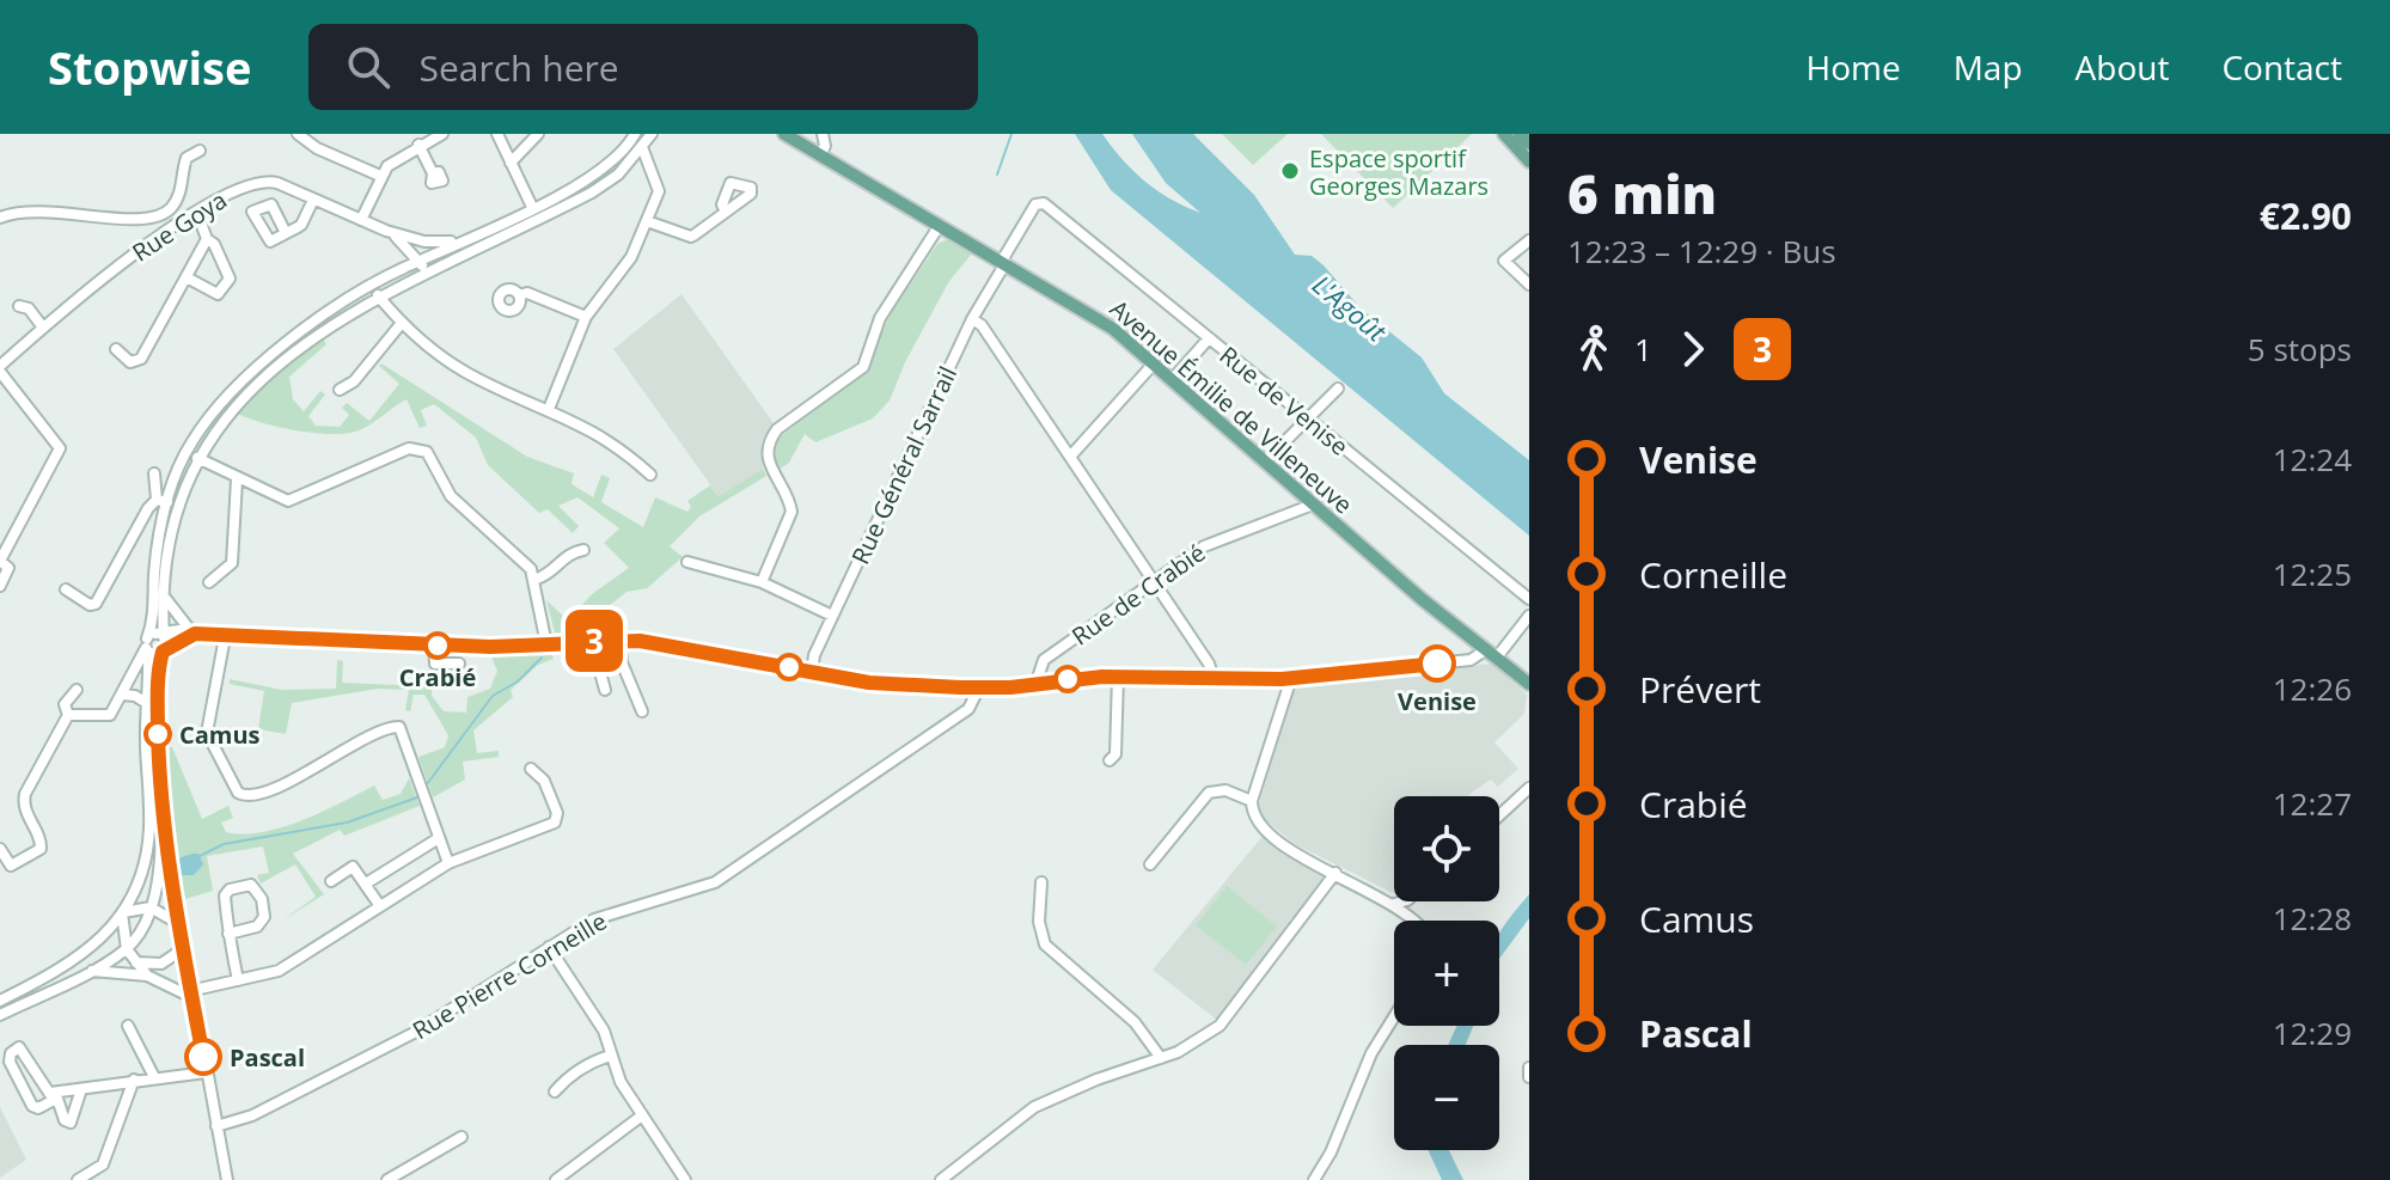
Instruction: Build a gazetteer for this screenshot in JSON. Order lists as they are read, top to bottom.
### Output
{
  "streets": {
    "main road": ["Avenue Émilie de Villeneuve"],
    "street": [
      "Rue Goya",
      "Rue de Venise",
      "Rue Général Sarrail",
      "Rue de Crabié",
      "Rue Pierre Corneille"
    ]
  },
  "crossings": [
    ["Rue de Venise", "Rue Général Sarrail"],
    ["Avenue Émilie de Villeneuve", "Rue Général Sarrail"],
    ["Avenue Émilie de Villeneuve", "Rue de Crabié"]
  ],
  "water": ["L'Agoût"],
  "places": [
    "Espace sportif Georges Mazars",
    "Crabié",
    "Venise",
    "Camus",
    "Pascal"
  ],
  "lines": ["bus line 3"],
  "page": {
    "header": "Stopwise",
    "search": "Search here",
    "nav": [
      "Home",
      "Map",
      "About",
      "Contact"
    ],
    "on_map": "3",
    "heading": ["6 min", "12:23 – 12:29 · Bus", "€2.90"],
    "legs": ["1", "3", "5 stops"],
    "list": [
      {
        "name": "Venise",
        "value": "12:24"
      },
      {
        "name": "Corneille",
        "value": "12:25"
      },
      {
        "name": "Prévert",
        "value": "12:26"
      },
      {
        "name": "Crabié",
        "value": "12:27"
      },
      {
        "name": "Camus",
        "value": "12:28"
      },
      {
        "name": "Pascal",
        "value": "12:29"
      }
    ],
    "map_buttons": ["+", "−"]
  }
}
